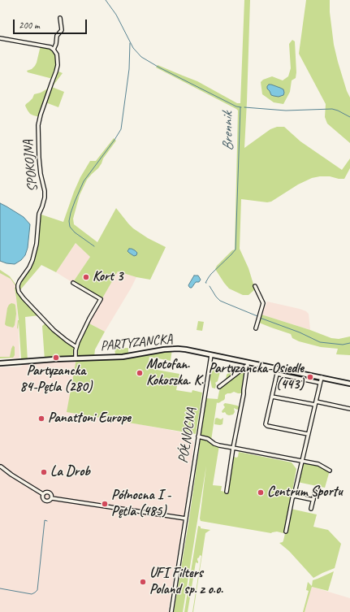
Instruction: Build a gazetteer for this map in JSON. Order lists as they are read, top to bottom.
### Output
{
  "streets": {
    "main road": ["PARTYZANCKA"],
    "street": ["SPOKOJNA", "PÓŁNOCNA"]
  },
  "crossings": [
    ["PARTYZANCKA", "PÓŁNOCNA"]
  ],
  "water": ["Brennik"],
  "places": [
    "Kort 3",
    "Partyzancka 84-Pętla (280)",
    "Motofan. Kokoszka. K.",
    "Partyzancka-Osiedle (443)",
    "Panattoni Europe",
    "La Drob",
    "Centrum Sportu",
    "Północna I - Pętla (485)",
    "UFI Filters Poland sp. z o.o."
  ],
  "scale_bar": "200 m"
}
